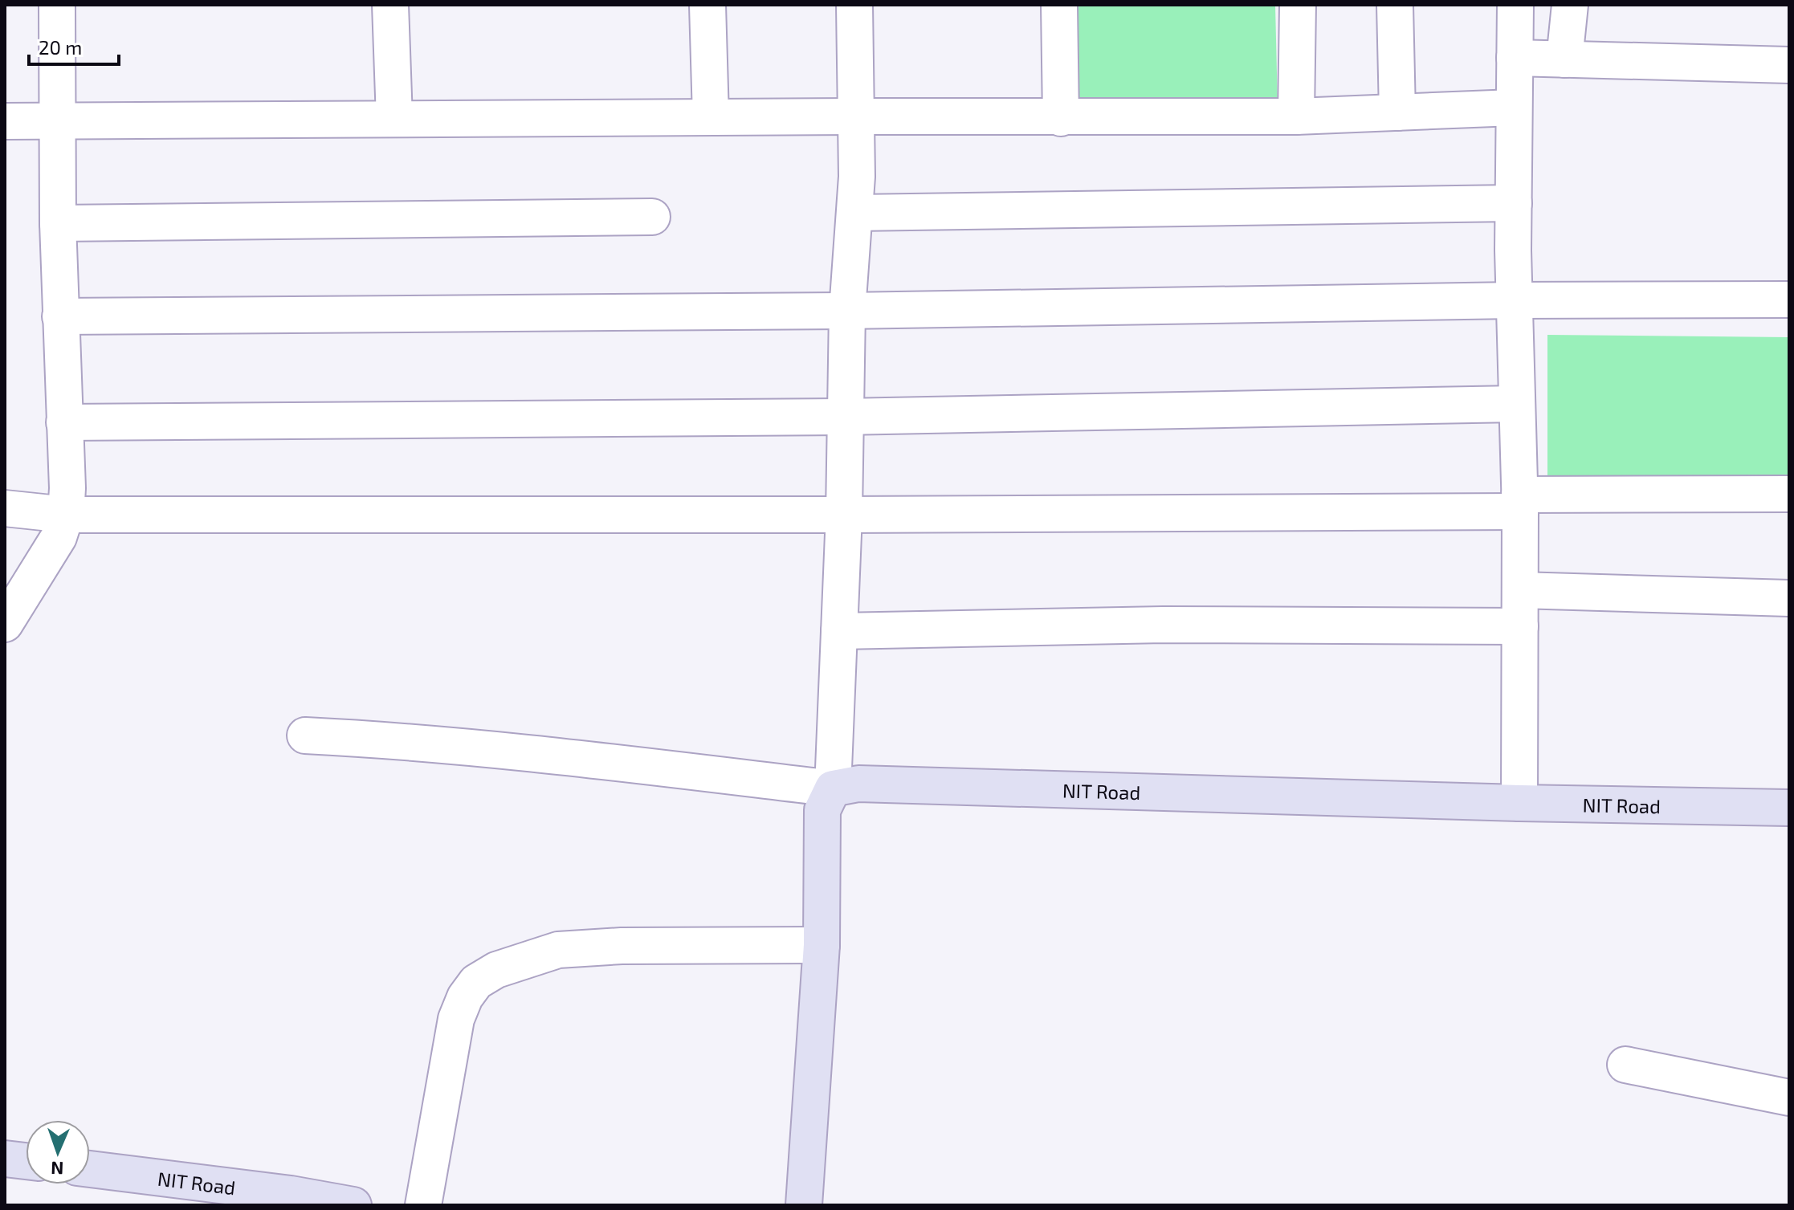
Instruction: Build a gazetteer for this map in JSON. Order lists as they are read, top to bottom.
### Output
{
  "streets": {
    "main road": ["NIT Road"]
  },
  "scale_bar": "20 m",
  "north": "bottom"
}
